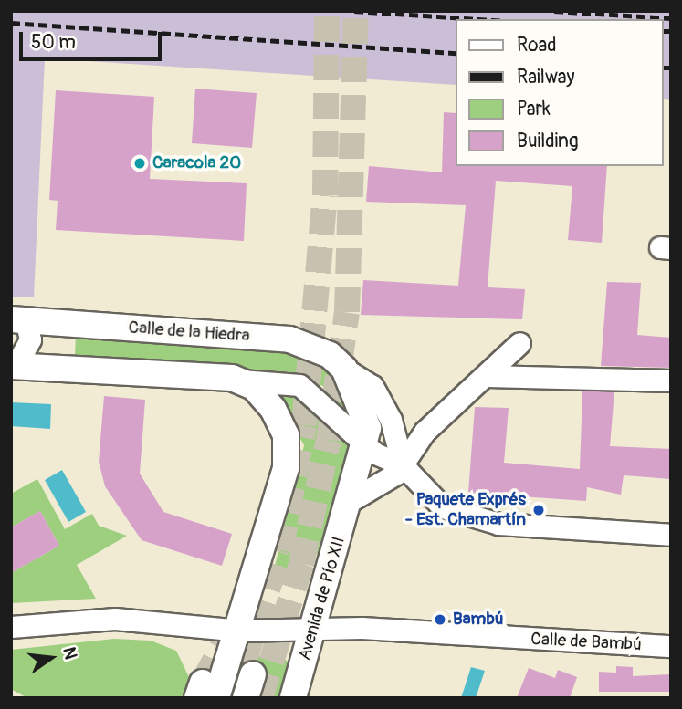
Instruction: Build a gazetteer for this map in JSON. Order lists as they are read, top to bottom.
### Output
{
  "streets": {
    "main road": ["Calle de la Hiedra", "Avenida de Pío XII"],
    "street": ["Calle de Bambú"]
  },
  "crossings": [
    ["Calle de la Hiedra", "Avenida de Pío XII"],
    ["Avenida de Pío XII", "Calle de Bambú"]
  ],
  "places": ["Caracola 20", "Paquete Exprés - Est. Chamartín", "Bambú"],
  "legend": [
    "Road",
    "Railway",
    "Park",
    "Building"
  ],
  "scale_bar": "50 m",
  "north": "right"
}
